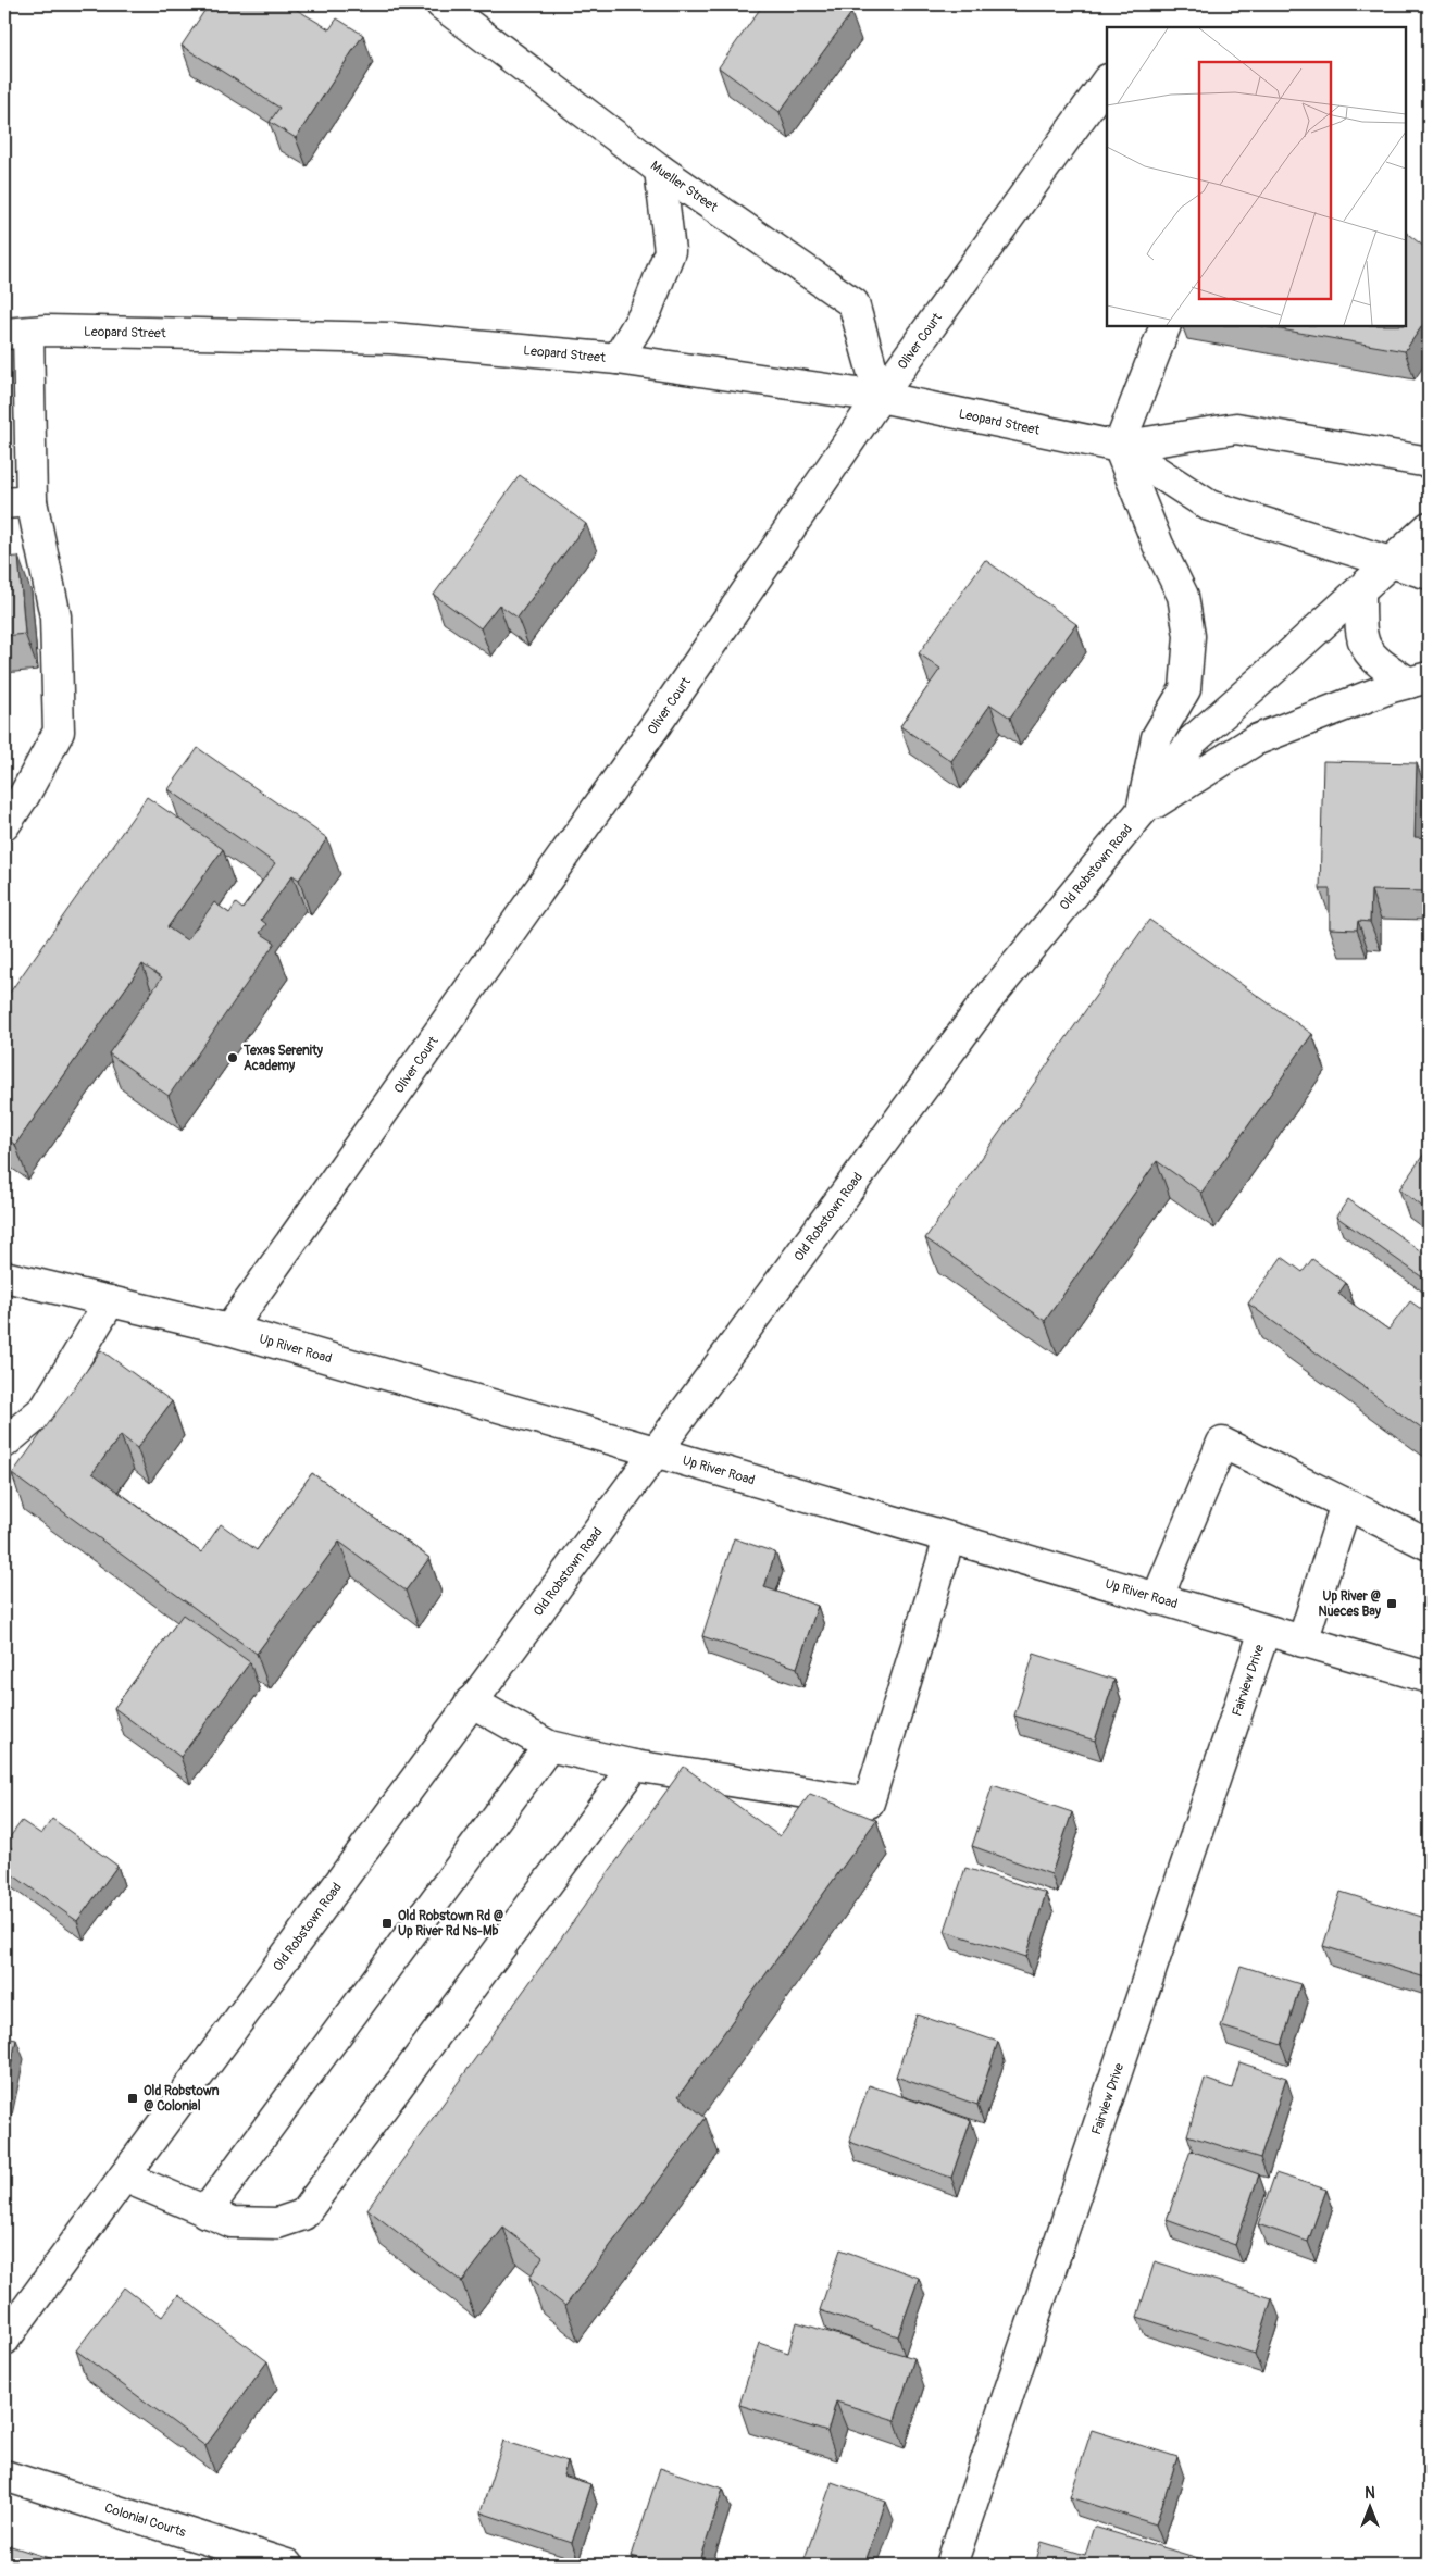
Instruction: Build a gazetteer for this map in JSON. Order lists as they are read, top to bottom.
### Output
{
  "streets": {
    "street": [
      "Mueller Street",
      "Leopard Street",
      "Oliver Court",
      "Old Robstown Road",
      "Up River Road",
      "Fairview Drive",
      "Colonial Courts"
    ]
  },
  "crossings": [
    ["Mueller Street", "Leopard Street"],
    ["Mueller Street", "Oliver Court"],
    ["Leopard Street", "Oliver Court"],
    ["Leopard Street", "Old Robstown Road"],
    ["Oliver Court", "Up River Road"],
    ["Old Robstown Road", "Up River Road"],
    ["Up River Road", "Fairview Drive"]
  ],
  "places": {
    "other": ["Texas Serenity Academy"],
    "transit": ["Up River @ Nueces Bay", "Old Robstown Rd @ Up River Rd Ns-Mb", "Old Robstown @ Colonial"]
  },
  "north": "top"
}
